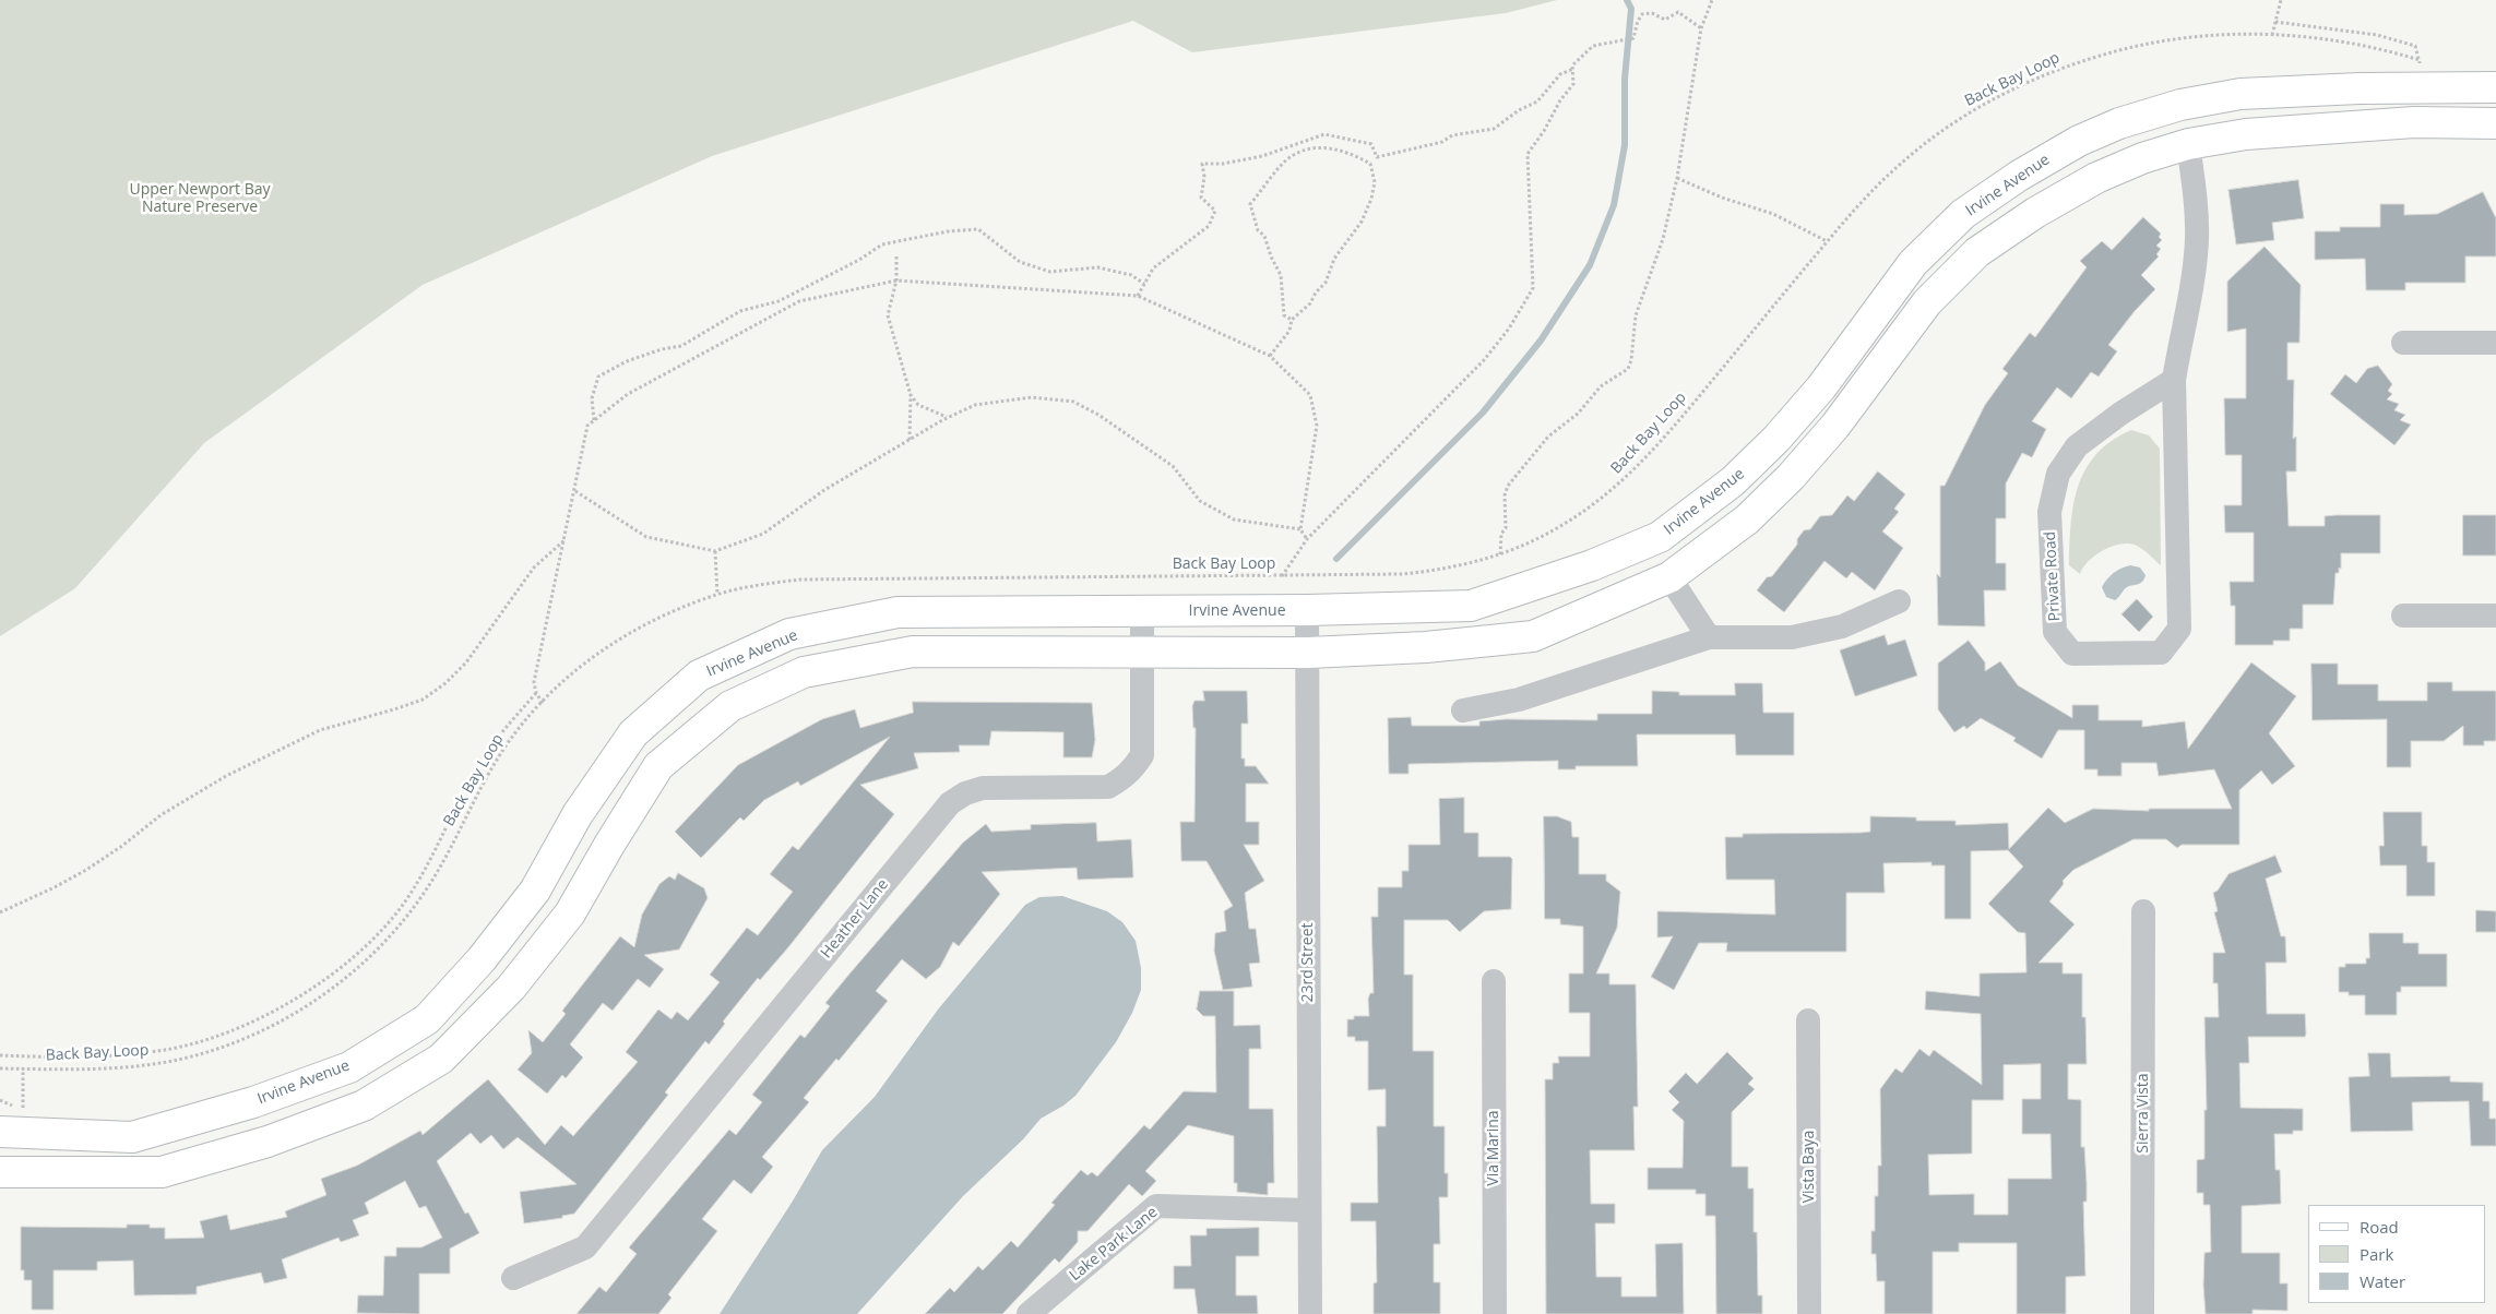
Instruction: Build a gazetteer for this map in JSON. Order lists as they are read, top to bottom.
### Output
{
  "streets": {
    "main road": ["Irvine Avenue"],
    "street": [
      "Private Road",
      "Heather Lane",
      "23rd Street",
      "Sierra Vista",
      "Via Marina",
      "Vista Baya",
      "Lake Park Lane"
    ],
    "path": ["Back Bay Loop"]
  },
  "crossings": [
    ["Back Bay Loop", "Irvine Avenue"],
    ["Irvine Avenue", "Heather Lane"],
    ["Irvine Avenue", "23rd Street"],
    ["23rd Street", "Lake Park Lane"]
  ],
  "parks": ["Upper Newport Bay Nature Preserve"],
  "legend": ["Road", "Park", "Water"]
}
